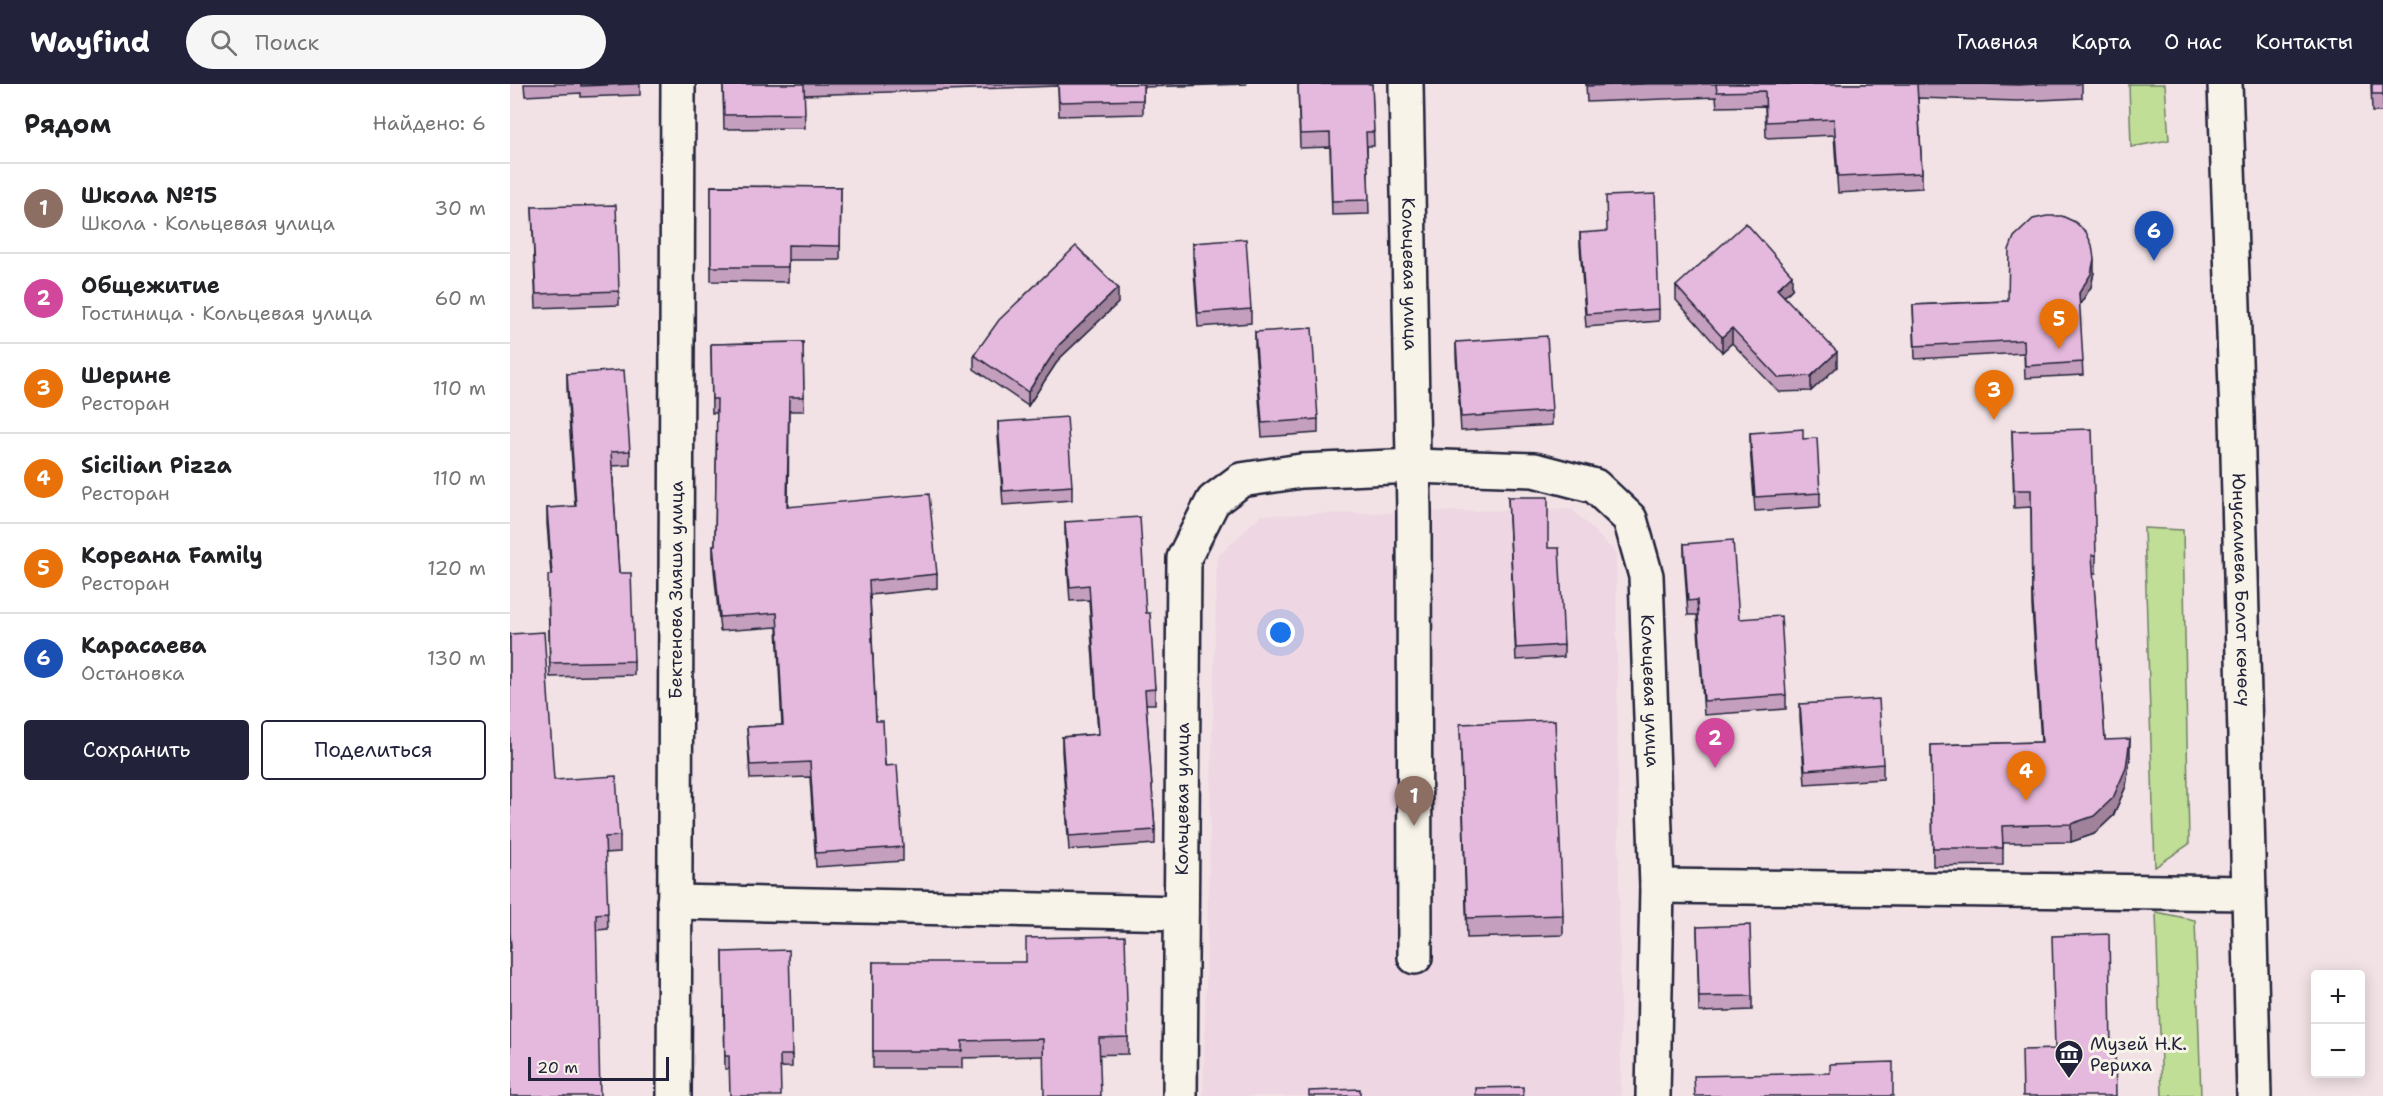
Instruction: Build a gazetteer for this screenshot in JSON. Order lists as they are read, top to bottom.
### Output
{
  "streets": {
    "street": ["Кольцевая улица", "Бектенова Зияша улица", "Юнусалиева Болот көчөсү"]
  },
  "places": {
    "museum": ["Музей Н.К. Рериха"]
  },
  "scale_bar": "20 m",
  "page": {
    "header": "Wayfind",
    "search": "Поиск",
    "nav": [
      "Главная",
      "Карта",
      "О нас",
      "Контакты"
    ],
    "heading": ["Рядом", "Найдено: 6"],
    "list": [
      {
        "mark": "1",
        "name": "Школа №15",
        "note": "Школа · Кольцевая улица",
        "value": "30 m"
      },
      {
        "mark": "2",
        "name": "Общежитие",
        "note": "Гостиница · Кольцевая улица",
        "value": "60 m"
      },
      {
        "mark": "3",
        "name": "Шерине",
        "note": "Ресторан",
        "value": "110 m"
      },
      {
        "mark": "4",
        "name": "Sicilian Pizza",
        "note": "Ресторан",
        "value": "110 m"
      },
      {
        "mark": "5",
        "name": "Кореана Family",
        "note": "Ресторан",
        "value": "120 m"
      },
      {
        "mark": "6",
        "name": "Карасаева",
        "note": "Остановка",
        "value": "130 m"
      }
    ],
    "pins": [
      "6",
      "5",
      "3",
      "2",
      "4",
      "1"
    ],
    "buttons": ["Сохранить", "Поделиться"],
    "map_buttons": ["+", "−"],
    "scale": "20 m"
  }
}
